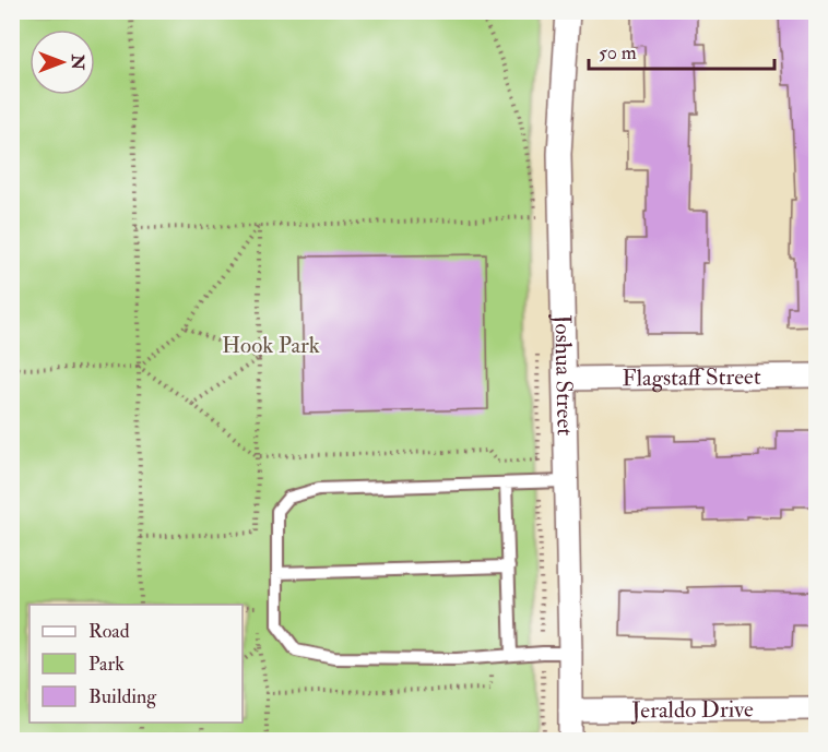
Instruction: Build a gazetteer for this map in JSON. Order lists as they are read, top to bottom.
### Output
{
  "streets": {
    "street": ["Joshua Street", "Flagstaff Street", "Jeraldo Drive"]
  },
  "crossings": [
    ["Joshua Street", "Flagstaff Street"],
    ["Joshua Street", "Jeraldo Drive"]
  ],
  "parks": ["Hook Park"],
  "legend": ["Road", "Park", "Building"],
  "scale_bar": "50 m",
  "north": "right"
}
